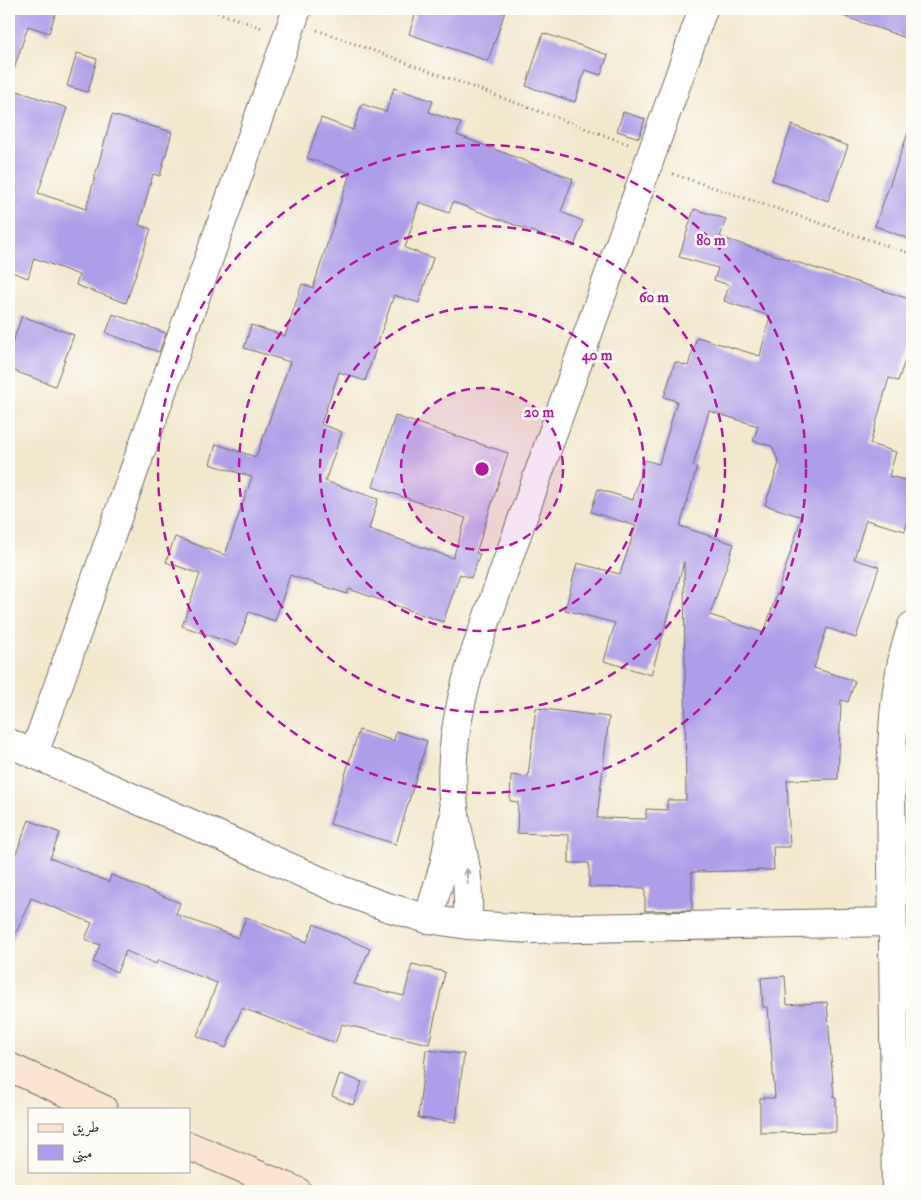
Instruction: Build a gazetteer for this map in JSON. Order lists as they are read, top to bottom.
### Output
{
  "legend": ["طريق", "مبنى"],
  "rings": [
    "80 m",
    "60 m",
    "40 m",
    "20 m"
  ]
}
